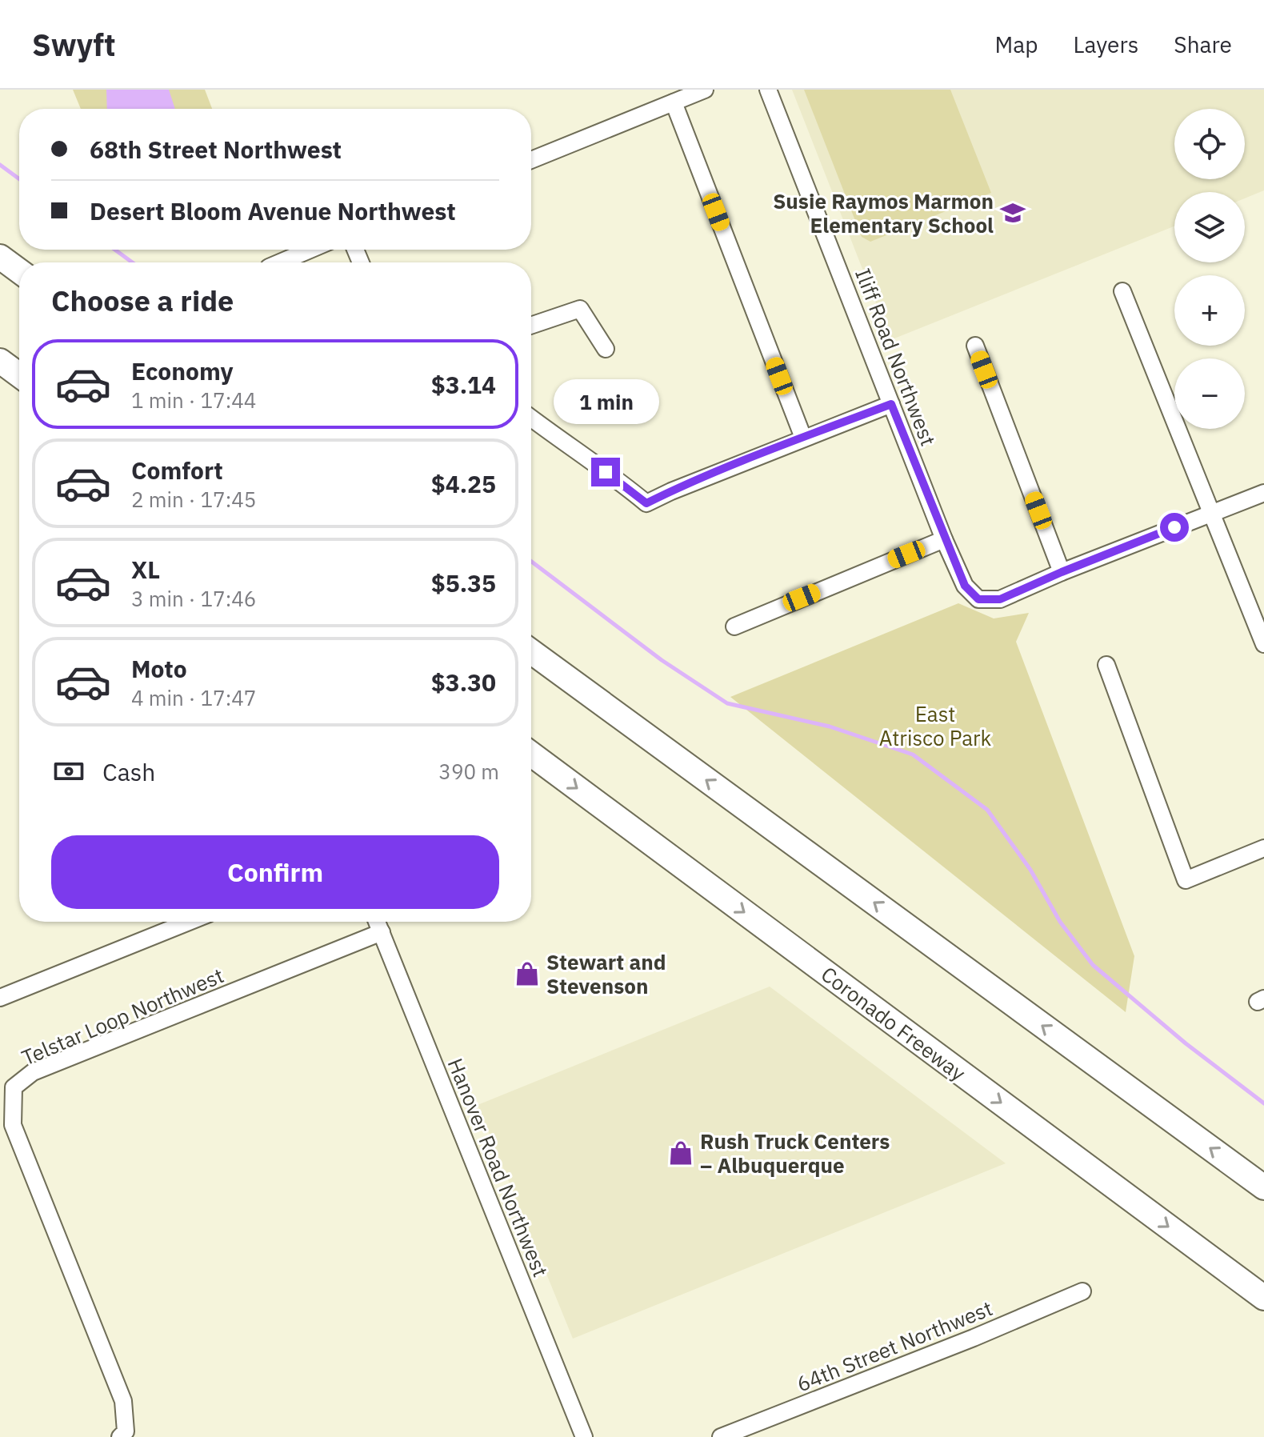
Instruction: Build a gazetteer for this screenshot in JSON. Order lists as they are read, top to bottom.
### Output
{
  "streets": {
    "highway": ["Coronado Freeway"],
    "street": [
      "Iliff Road Northwest",
      "Telstar Loop Northwest",
      "Hanover Road Northwest",
      "64th Street Northwest"
    ]
  },
  "crossings": [
    ["Telstar Loop Northwest", "Hanover Road Northwest"]
  ],
  "parks": ["East Atrisco Park"],
  "places": {
    "school or university": ["Susie Raymos Marmon Elementary School"],
    "shop": ["Stewart and Stevenson", "Rush Truck Centers – Albuquerque"]
  },
  "page": {
    "header": "Swyft",
    "nav": ["Map", "Layers", "Share"],
    "map_buttons": ["+", "−"],
    "banner": ["68th Street Northwest", "Desert Bloom Avenue Northwest"],
    "heading": "Choose a ride",
    "list": [
      {
        "name": "Economy",
        "note": "1 min · 17:44",
        "value": "$3.14"
      },
      {
        "name": "Comfort",
        "note": "2 min · 17:45",
        "value": "$4.25"
      },
      {
        "name": "XL",
        "note": "3 min · 17:46",
        "value": "$5.35"
      },
      {
        "name": "Moto",
        "note": "4 min · 17:47",
        "value": "$3.30"
      }
    ],
    "bubble": "1 min",
    "pay": ["Cash", "390 m"],
    "buttons": "Confirm"
  }
}
